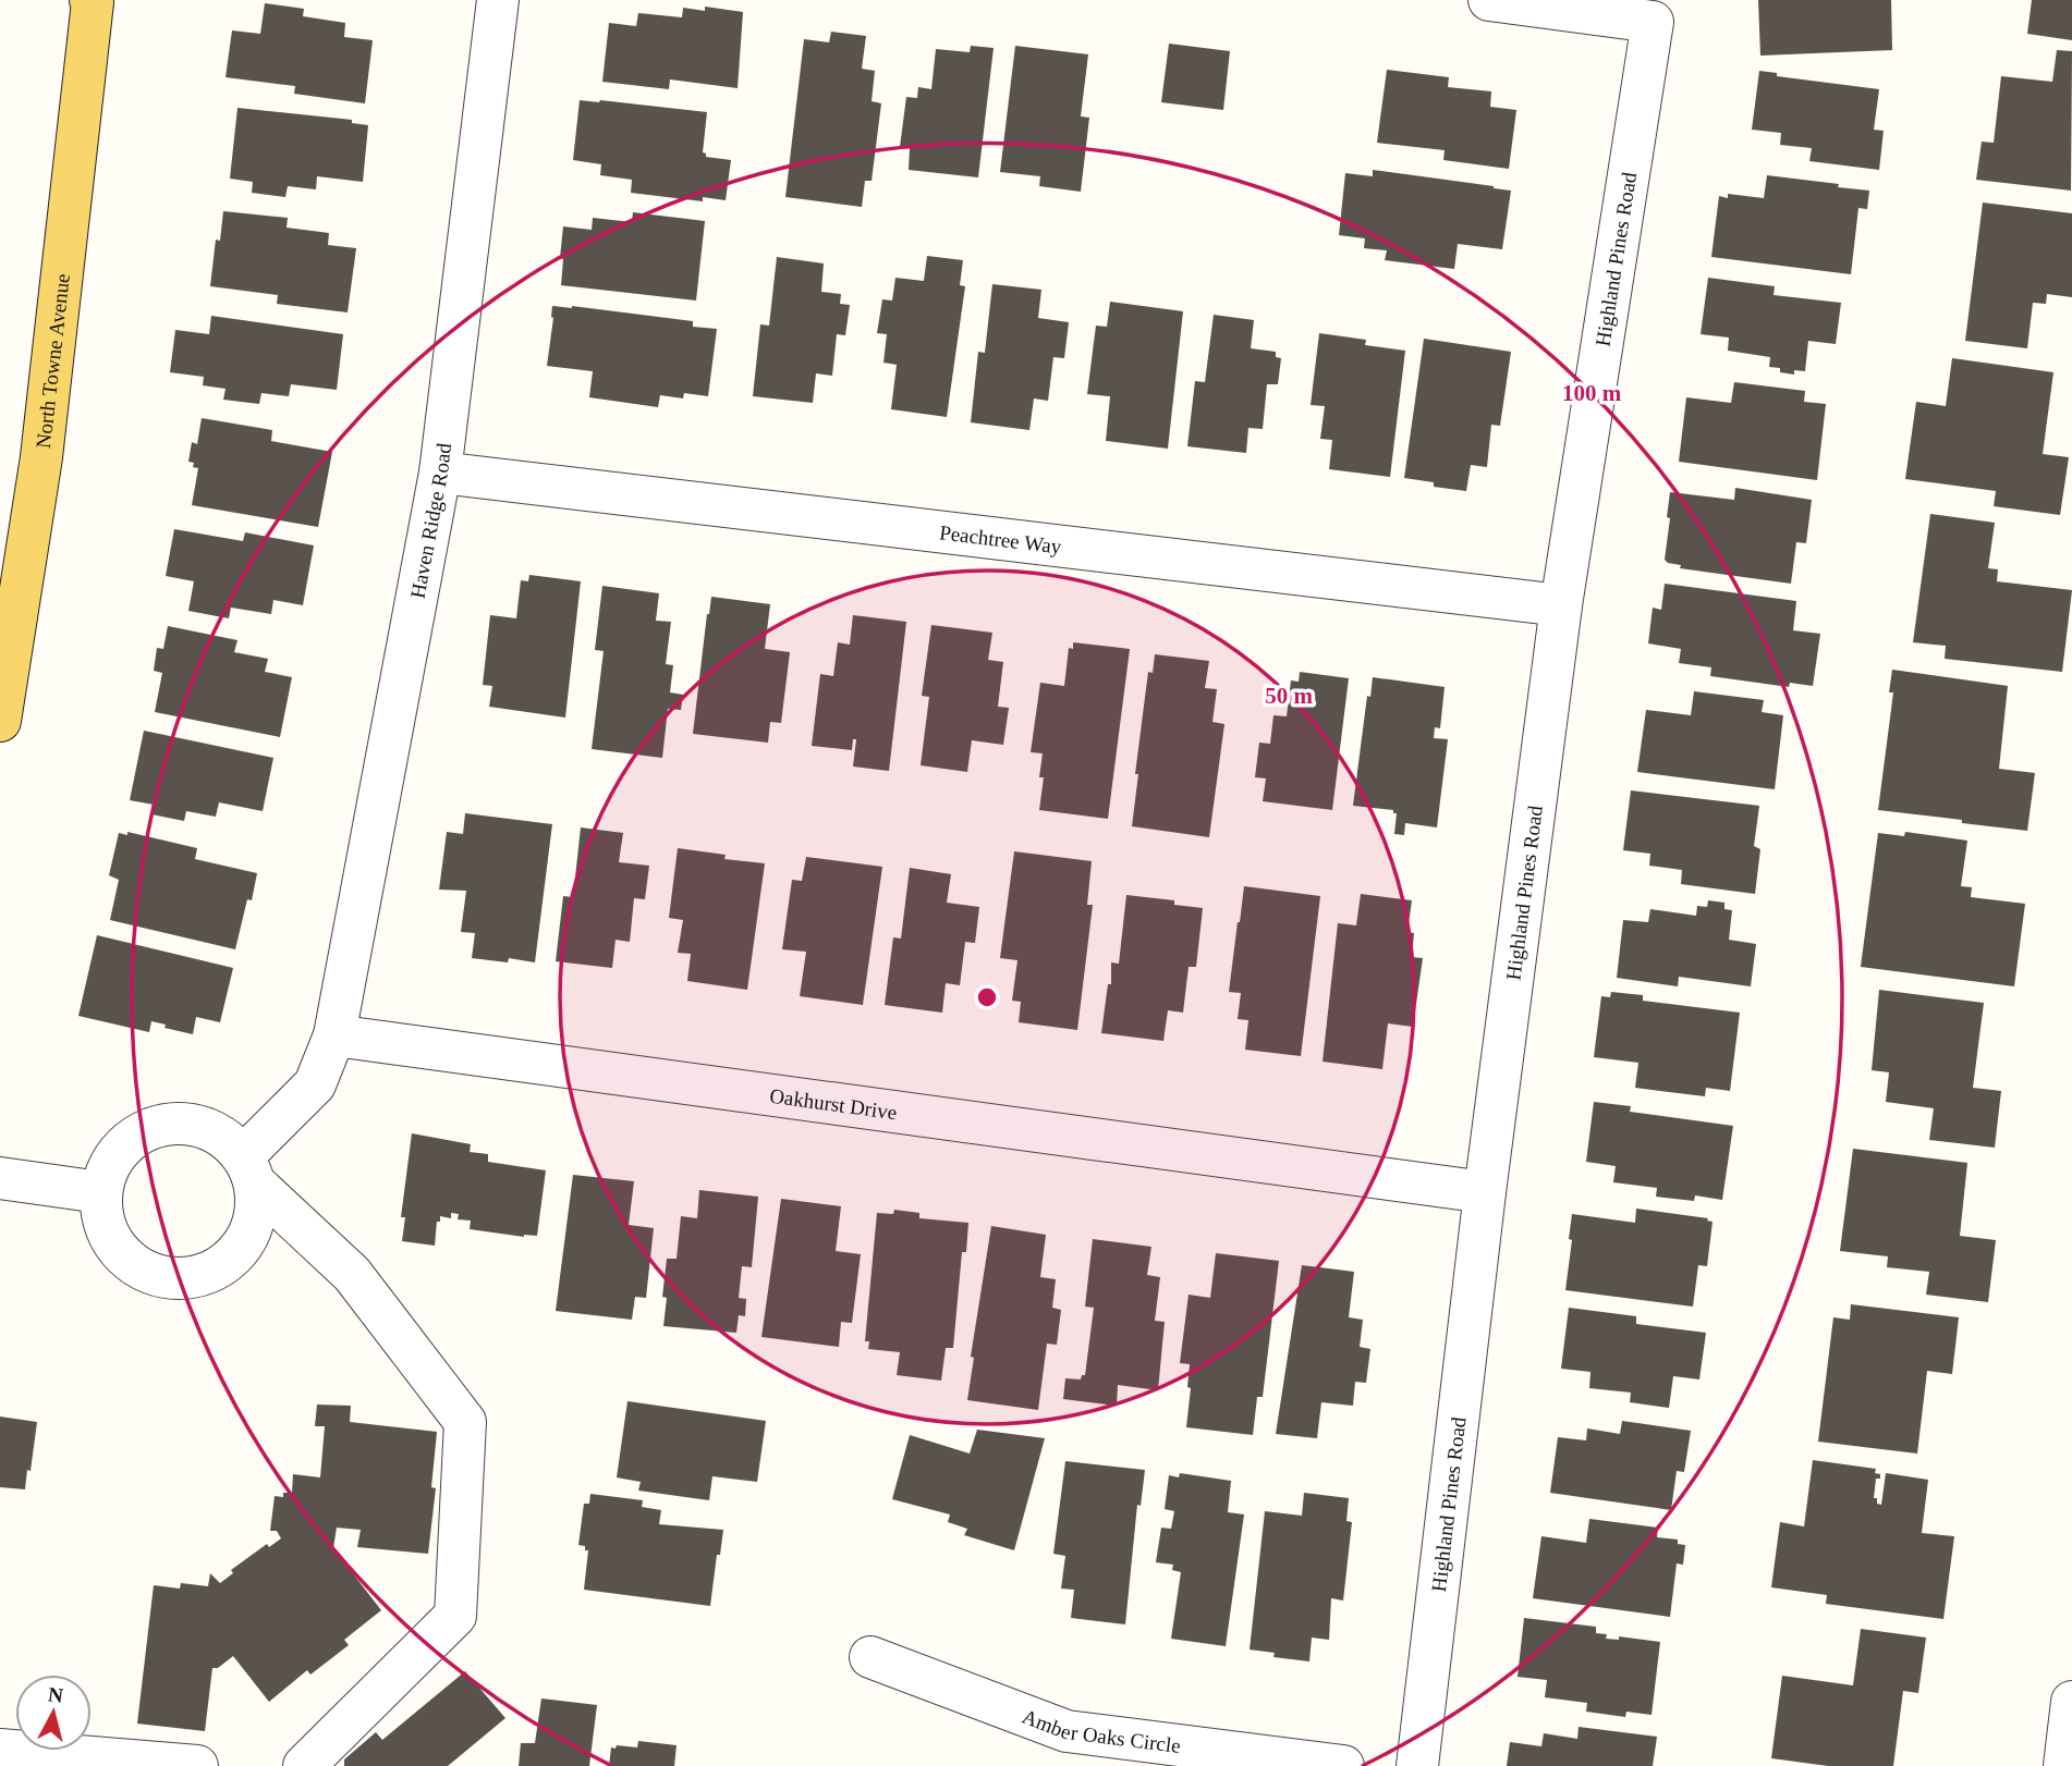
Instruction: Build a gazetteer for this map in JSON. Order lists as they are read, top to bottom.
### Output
{
  "streets": {
    "main road": ["North Towne Avenue"],
    "street": [
      "Highland Pines Road",
      "Haven Ridge Road",
      "Peachtree Way",
      "Oakhurst Drive",
      "Amber Oaks Circle"
    ]
  },
  "crossings": [
    ["Highland Pines Road", "Peachtree Way"],
    ["Highland Pines Road", "Oakhurst Drive"],
    ["Haven Ridge Road", "Peachtree Way"],
    ["Haven Ridge Road", "Oakhurst Drive"]
  ],
  "north": "top",
  "rings": ["100 m", "50 m"]
}
